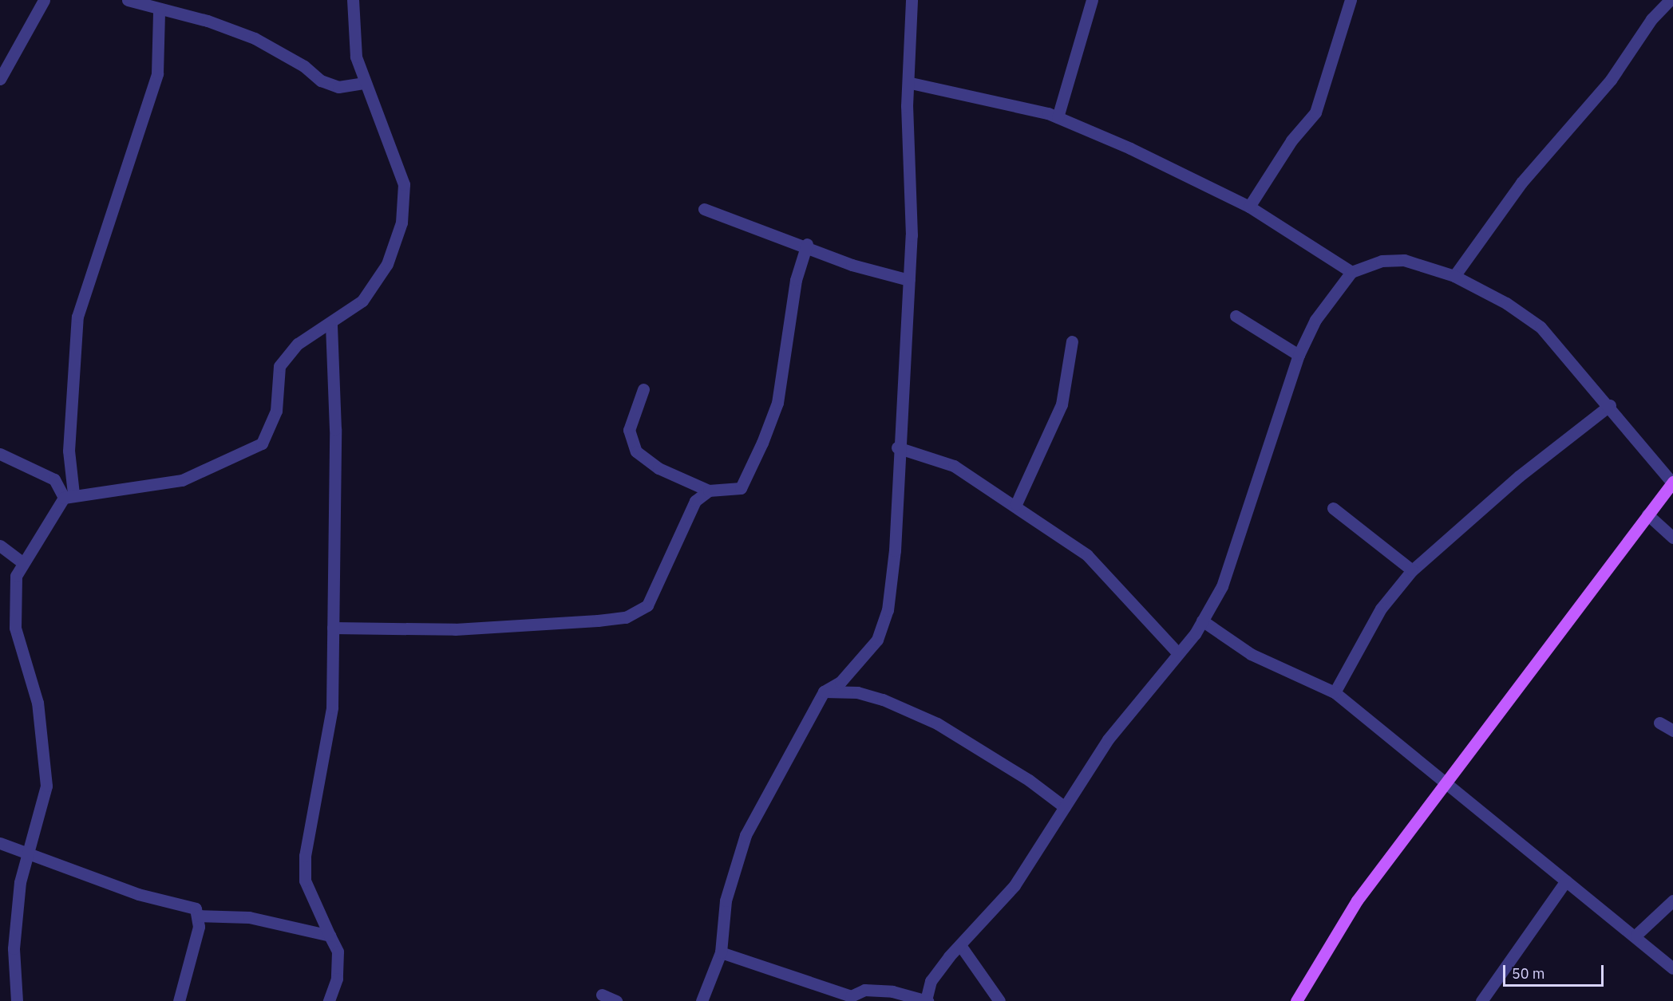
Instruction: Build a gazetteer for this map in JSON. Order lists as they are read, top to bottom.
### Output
{
  "scale_bar": "50 m"
}
